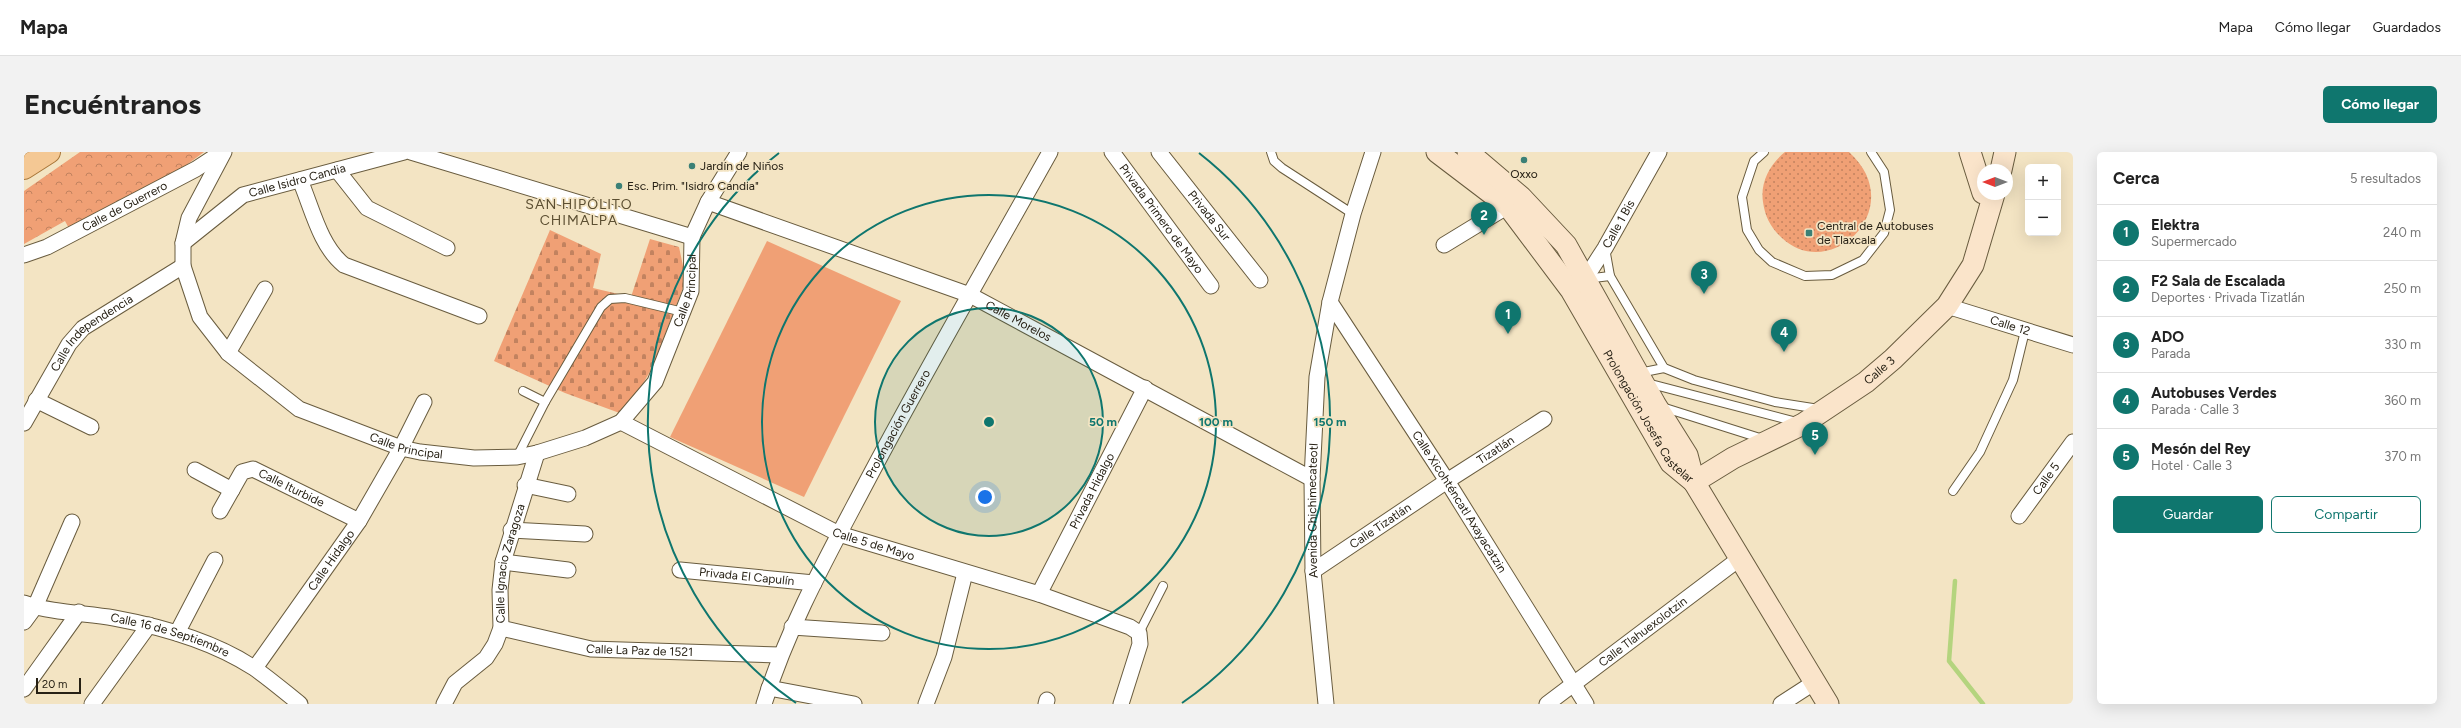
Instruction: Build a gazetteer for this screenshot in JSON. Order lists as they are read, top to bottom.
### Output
{
  "streets": {
    "main road": ["Calle 3", "Prolongación Josefa Castelar"],
    "street": [
      "Calle Isidro Candia",
      "Calle de Guerrero",
      "Privada Sur",
      "Privada Primero de Mayo",
      "Calle 1 Bis",
      "Calle Principal",
      "Calle Morelos",
      "Calle 12",
      "Calle Independencia",
      "Prolongación Guerrero",
      "Tizatlán",
      "Calle 5",
      "Calle Iturbide",
      "Privada Hidalgo",
      "Calle Xicohténcatl Axayacatzin",
      "Avenida Chichimecateotl",
      "Calle Tizatlán",
      "Calle 5 de Mayo",
      "Calle Hidalgo",
      "Calle Ignacio Zaragoza",
      "Privada El Capulín",
      "Calle Tlahuexolotzin",
      "Calle 16 de Septiembre",
      "Calle La Paz de 1521"
    ]
  },
  "crossings": [
    ["Calle Isidro Candia", "Calle Principal"],
    ["Calle de Guerrero", "Calle Principal"],
    ["Calle 1 Bis", "Prolongación Josefa Castelar"],
    ["Calle Principal", "Calle Independencia"],
    ["Calle Principal", "Calle 5 de Mayo"],
    ["Calle Principal", "Calle Hidalgo"],
    ["Calle Principal", "Calle Ignacio Zaragoza"],
    ["Calle Morelos", "Prolongación Guerrero"],
    ["Calle Morelos", "Privada Hidalgo"],
    ["Calle Morelos", "Avenida Chichimecateotl"],
    ["Calle 12", "Calle 3"],
    ["Calle 3", "Prolongación Josefa Castelar"],
    ["Prolongación Guerrero", "Calle 5 de Mayo"],
    ["Prolongación Guerrero", "Privada El Capulín"],
    ["Prolongación Guerrero", "Calle La Paz de 1521"],
    ["Tizatlán", "Calle Xicohténcatl Axayacatzin"],
    ["Tizatlán", "Calle Tizatlán"],
    ["Calle Iturbide", "Calle Hidalgo"],
    ["Privada Hidalgo", "Calle 5 de Mayo"],
    ["Calle Xicohténcatl Axayacatzin", "Avenida Chichimecateotl"],
    ["Calle Xicohténcatl Axayacatzin", "Calle Tizatlán"],
    ["Calle Xicohténcatl Axayacatzin", "Calle Tlahuexolotzin"],
    ["Avenida Chichimecateotl", "Calle Tizatlán"],
    ["Calle Hidalgo", "Calle 16 de Septiembre"],
    ["Calle Ignacio Zaragoza", "Calle La Paz de 1521"]
  ],
  "districts": ["SAN HIPÓLITO CHIMALPA"],
  "places": {
    "other": ["Oxxo", "Jardín de Niños", "Esc. Prim. \"Isidro Candia\""],
    "transit": ["Central de Autobuses de Tlaxcala"]
  },
  "scale_bar": "20 m",
  "north": "left",
  "page": {
    "header": "Mapa",
    "nav": ["Mapa", "Cómo llegar", "Guardados"],
    "buttons": [
      "Cómo llegar",
      ["Guardar", "Compartir"]
    ],
    "title": "Encuéntranos",
    "heading": ["Cerca", "5 resultados"],
    "map_buttons": ["+", "−"],
    "pins": [
      "2",
      "3",
      "1",
      "4",
      "5"
    ],
    "list": [
      {
        "mark": "1",
        "name": "Elektra",
        "note": "Supermercado",
        "value": "240 m"
      },
      {
        "mark": "2",
        "name": "F2 Sala de Escalada",
        "note": "Deportes · Privada Tizatlán",
        "value": "250 m"
      },
      {
        "mark": "3",
        "name": "ADO",
        "note": "Parada",
        "value": "330 m"
      },
      {
        "mark": "4",
        "name": "Autobuses Verdes",
        "note": "Parada · Calle 3",
        "value": "360 m"
      },
      {
        "mark": "5",
        "name": "Mesón del Rey",
        "note": "Hotel · Calle 3",
        "value": "370 m"
      }
    ],
    "scale": "20 m"
  },
  "rings": ["50 m", "100 m", "150 m"]
}
